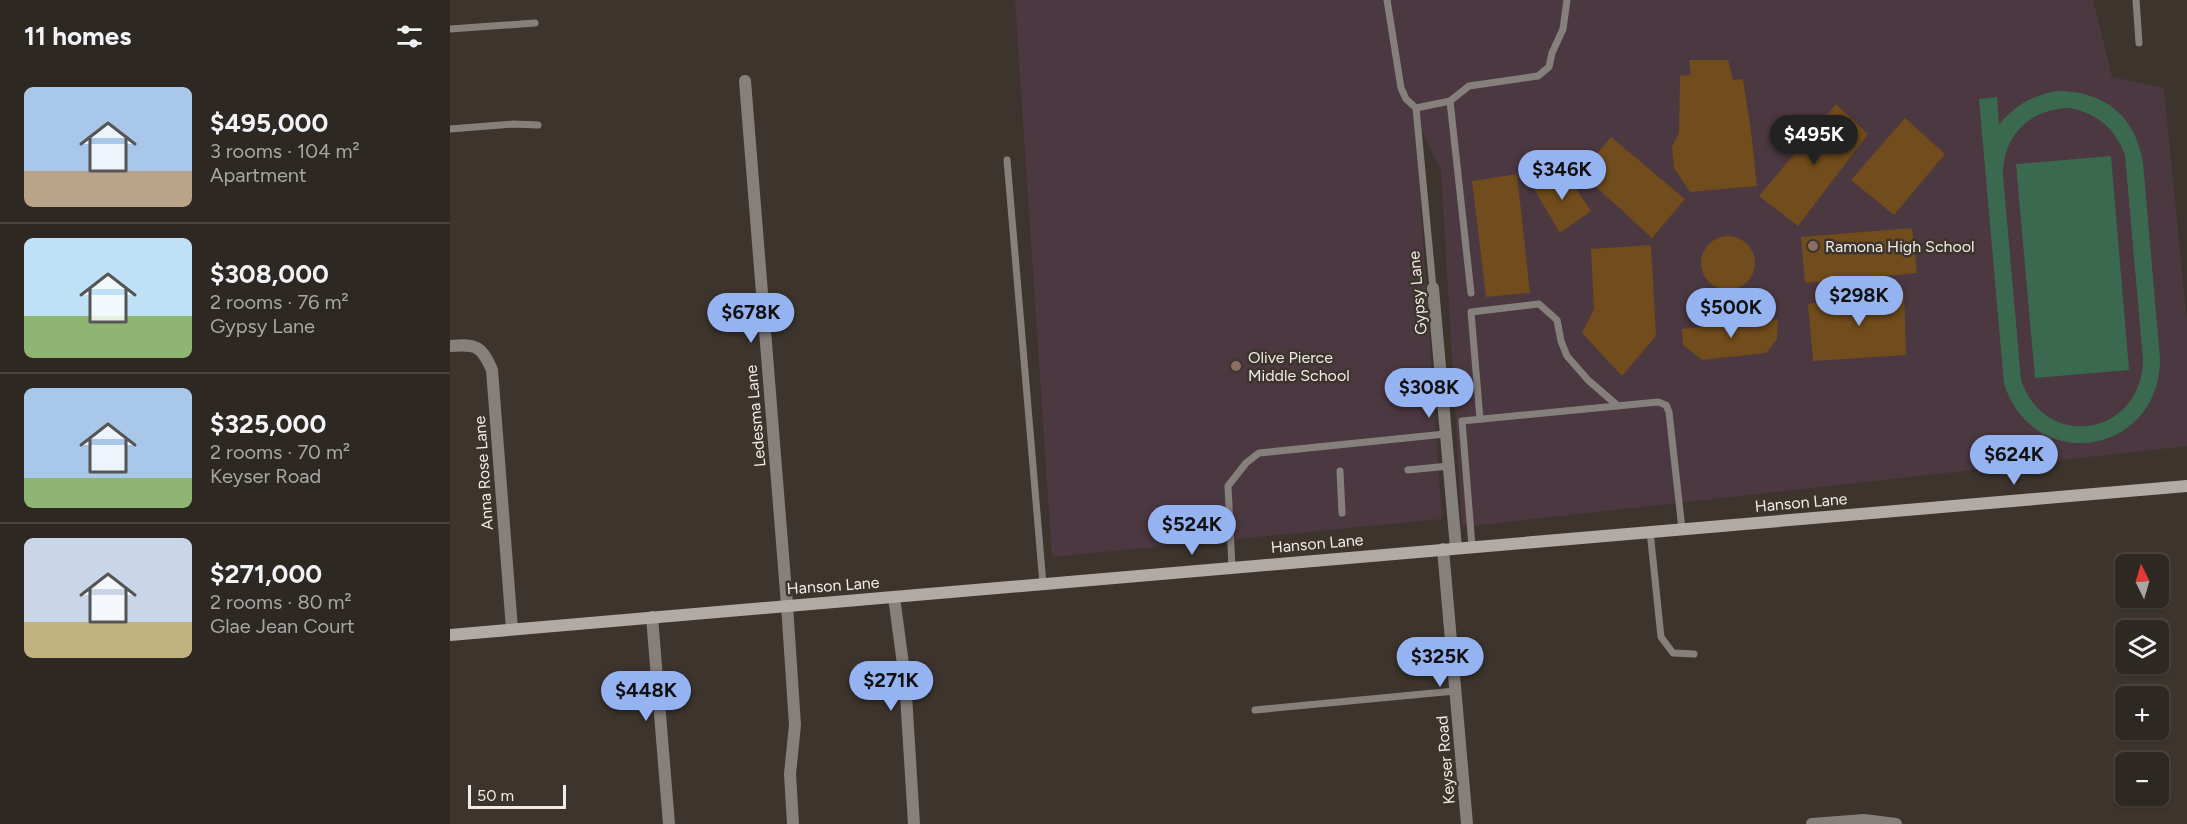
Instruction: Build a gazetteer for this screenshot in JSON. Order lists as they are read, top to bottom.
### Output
{
  "streets": {
    "main road": ["Hanson Lane"],
    "street": [
      "Gypsy Lane",
      "Ledesma Lane",
      "Anna Rose Lane",
      "Keyser Road"
    ]
  },
  "crossings": [
    ["Gypsy Lane", "Hanson Lane"],
    ["Ledesma Lane", "Hanson Lane"],
    ["Anna Rose Lane", "Hanson Lane"],
    ["Hanson Lane", "Keyser Road"]
  ],
  "places": ["Ramona High School", "Olive Pierce Middle School"],
  "scale_bar": "50 m",
  "north": "top",
  "page": {
    "heading": "11 homes",
    "list": [
      {
        "name": "$495,000",
        "note": "3 rooms · 104 m² · Apartment"
      },
      {
        "name": "$308,000",
        "note": "2 rooms · 76 m² · Gypsy Lane"
      },
      {
        "name": "$325,000",
        "note": "2 rooms · 70 m² · Keyser Road"
      },
      {
        "name": "$271,000",
        "note": "2 rooms · 80 m² · Glae Jean Court"
      }
    ],
    "price": [
      "$495K",
      "$346K",
      "$298K",
      "$500K",
      "$678K",
      "$308K",
      "$624K",
      "$524K",
      "$325K",
      "$271K",
      "$448K"
    ],
    "map_buttons": ["+", "−"],
    "scale": "50 m"
  }
}
